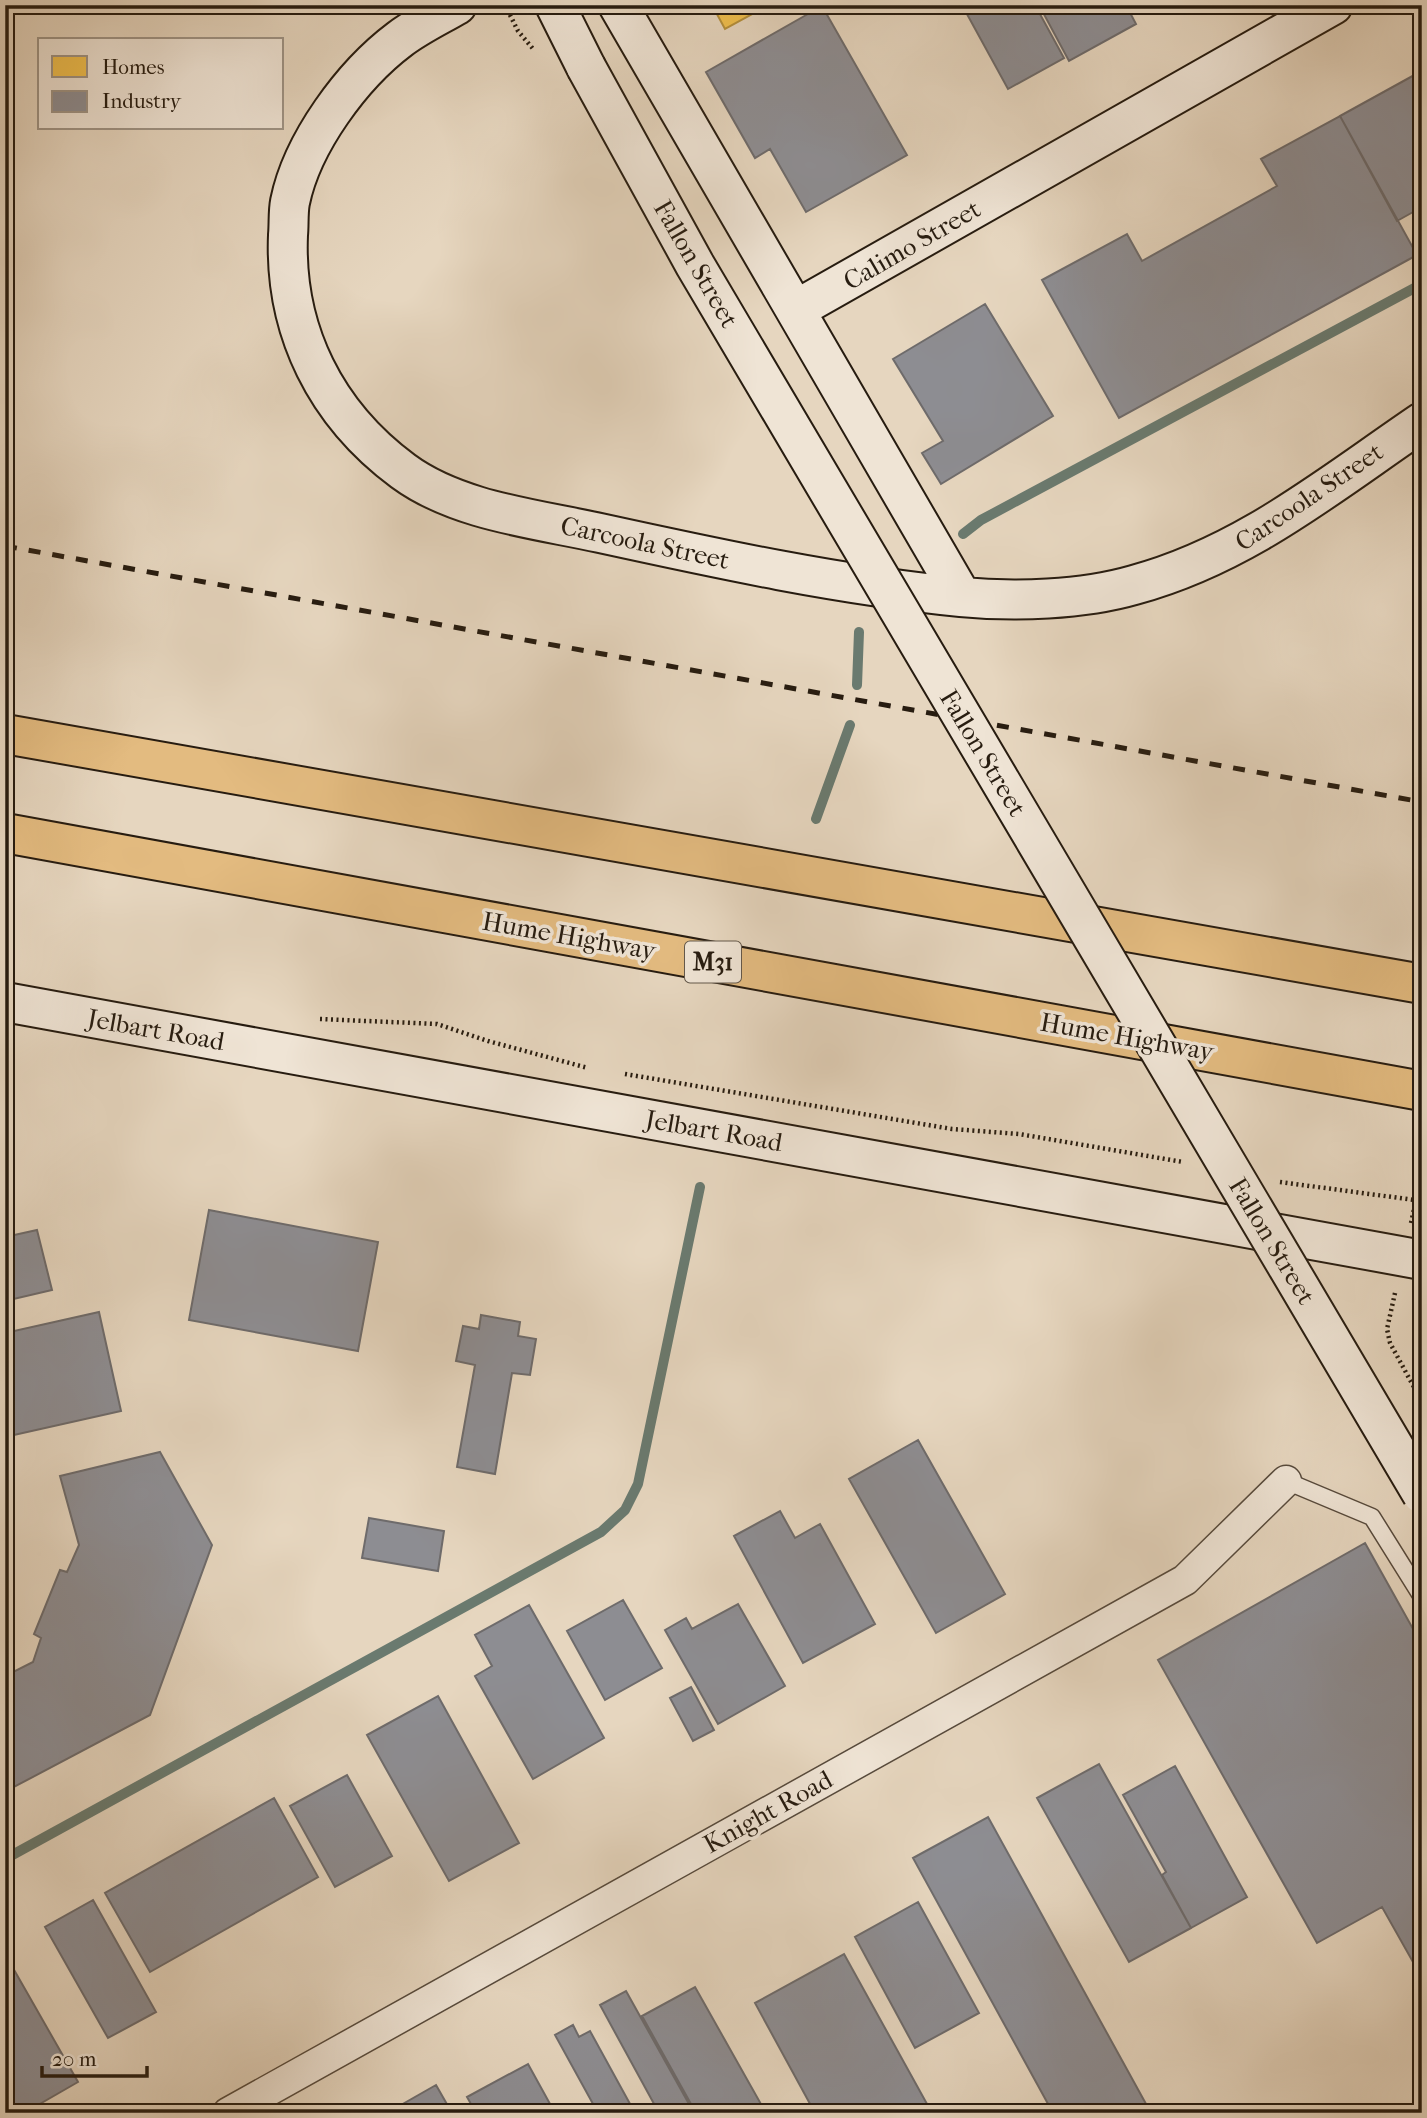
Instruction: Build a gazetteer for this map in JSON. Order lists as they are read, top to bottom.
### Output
{
  "streets": {
    "highway": ["Hume Highway", "M31"],
    "street": [
      "Calimo Street",
      "Fallon Street",
      "Carcoola Street",
      "Jelbart Road",
      "Knight Road"
    ]
  },
  "legend": ["Homes", "Industry"],
  "scale_bar": "20 m"
}
